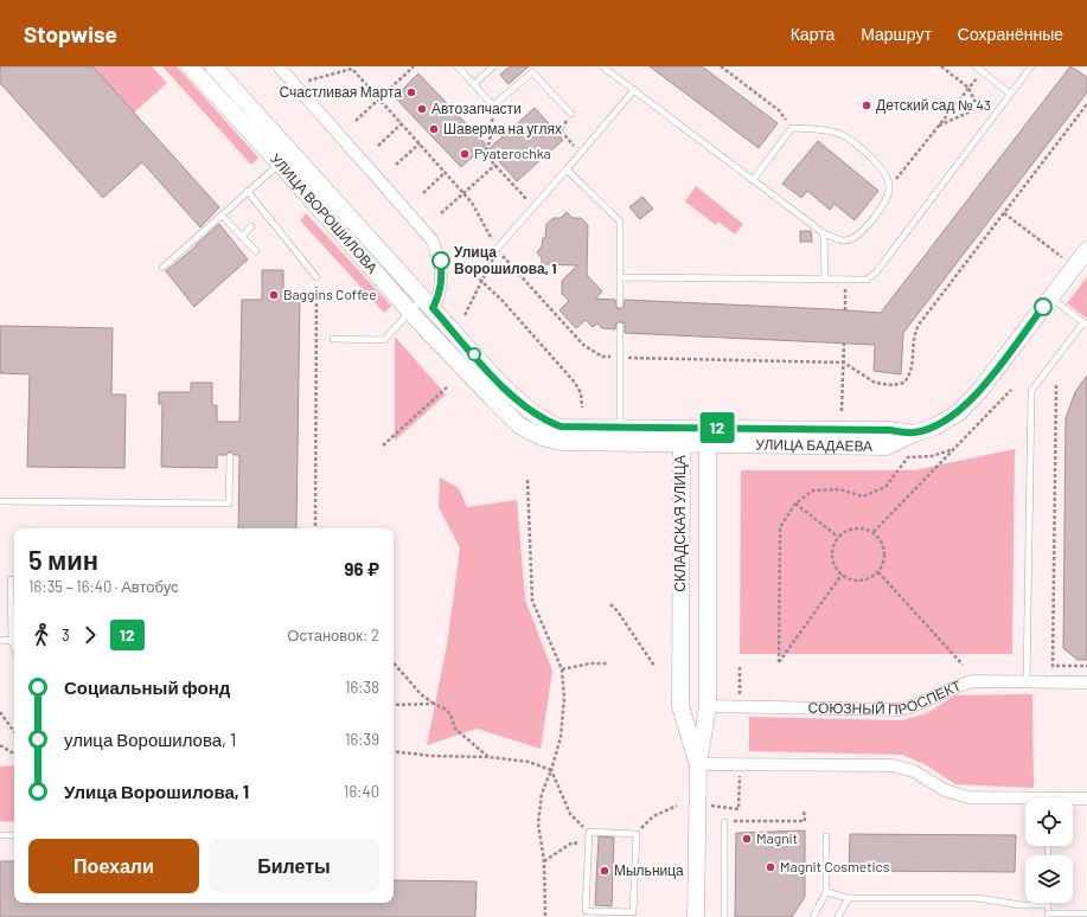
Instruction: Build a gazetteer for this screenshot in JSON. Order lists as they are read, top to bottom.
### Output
{
  "streets": {
    "street": [
      "УЛИЦА ВОРОШИЛОВА",
      "УЛИЦА БАДАЕВА",
      "СКЛАДСКАЯ УЛИЦА",
      "СОЮЗНЫЙ ПРОСПЕКТ"
    ]
  },
  "crossings": [
    ["УЛИЦА ВОРОШИЛОВА", "УЛИЦА БАДАЕВА"],
    ["УЛИЦА БАДАЕВА", "СКЛАДСКАЯ УЛИЦА"],
    ["СКЛАДСКАЯ УЛИЦА", "СОЮЗНЫЙ ПРОСПЕКТ"]
  ],
  "places": [
    "Счастливая Марта",
    "Детский сад № 43",
    "Автозапчасти",
    "Шаверма на углях",
    "Pyaterochka",
    "Улица Ворошилова, 1",
    "Baggins Coffee",
    "Magnit",
    "Magnit Cosmetics",
    "Мыльница"
  ],
  "lines": ["bus line 12"],
  "page": {
    "header": "Stopwise",
    "nav": ["Карта", "Маршрут", "Сохранённые"],
    "on_map": "12",
    "heading": ["5 мин", "16:35 – 16:40 · Автобус", "96 ₽"],
    "legs": ["3", "12", "Остановок: 2"],
    "list": [
      {
        "name": "Социальный фонд",
        "value": "16:38"
      },
      {
        "name": "улица Ворошилова, 1",
        "value": "16:39"
      },
      {
        "name": "Улица Ворошилова, 1",
        "value": "16:40"
      }
    ],
    "buttons": ["Поехали", "Билеты"]
  }
}
